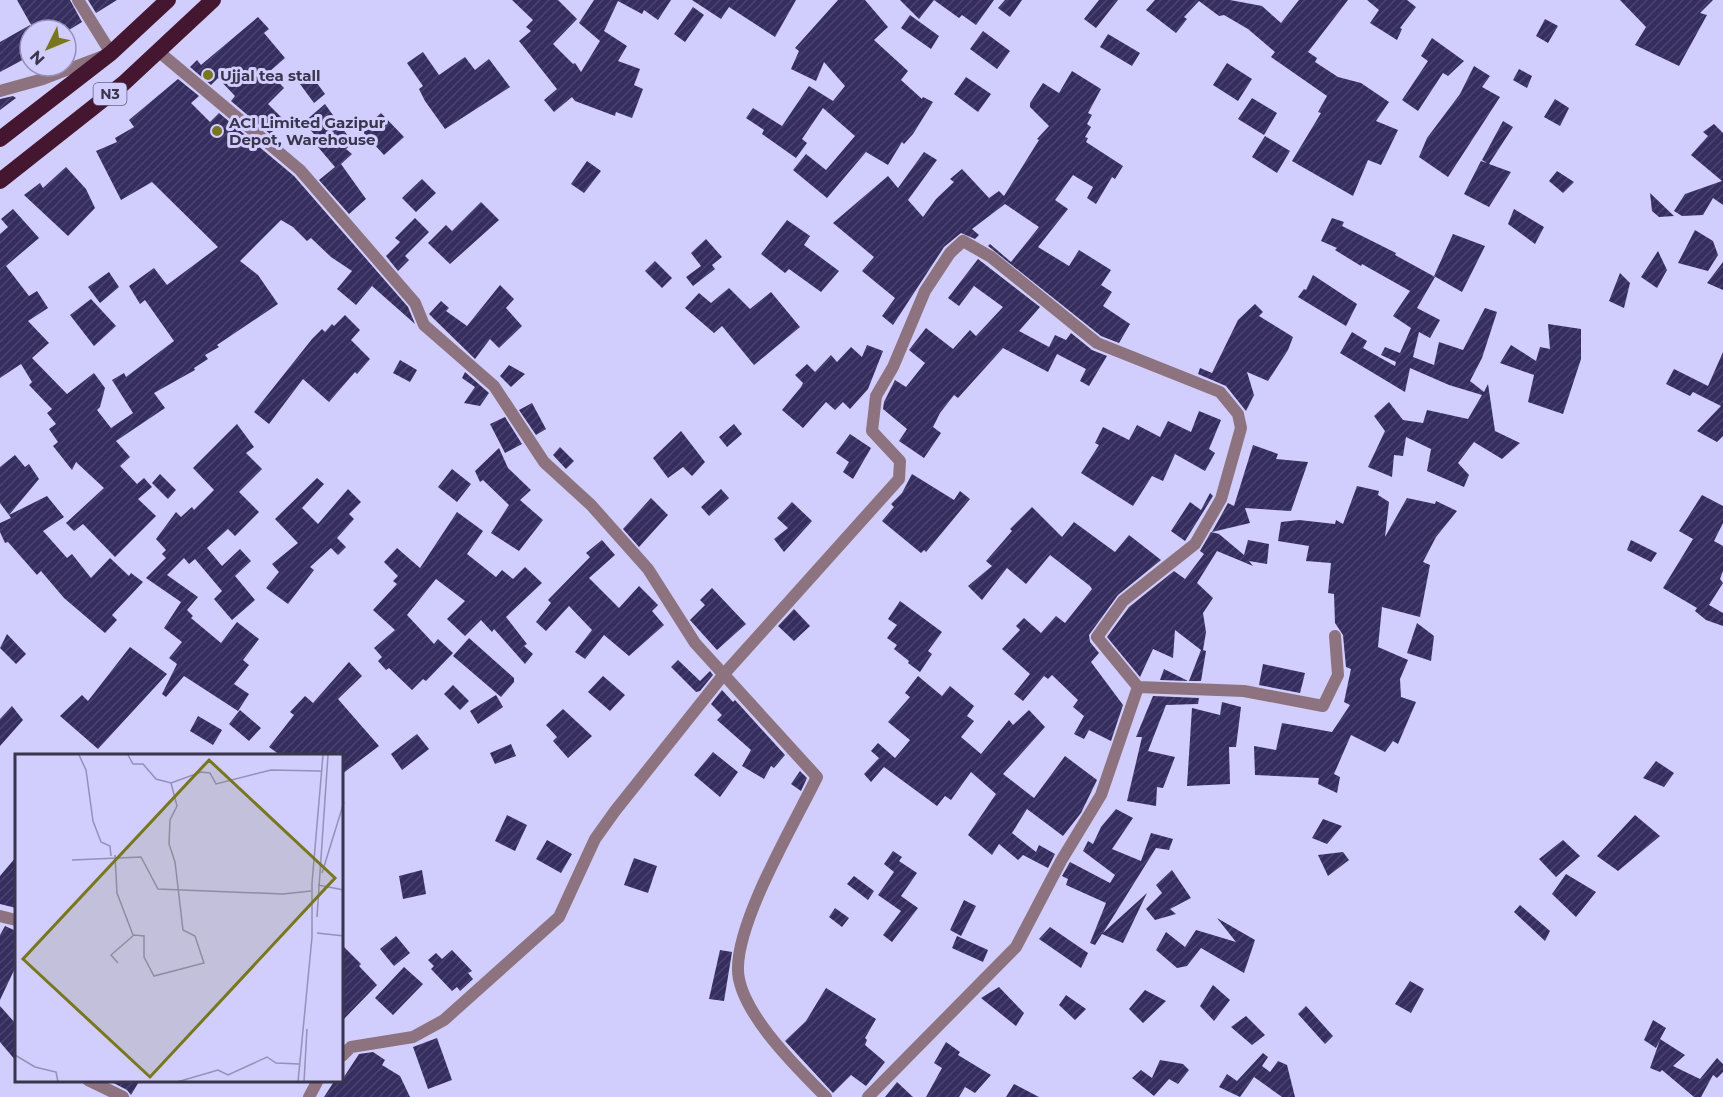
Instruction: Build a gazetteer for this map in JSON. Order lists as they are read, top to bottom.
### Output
{
  "streets": {
    "highway": ["N3"]
  },
  "places": ["Ujjal tea stall", "ACI Limited Gazipur Depot, Warehouse"],
  "north": "bottom left"
}
